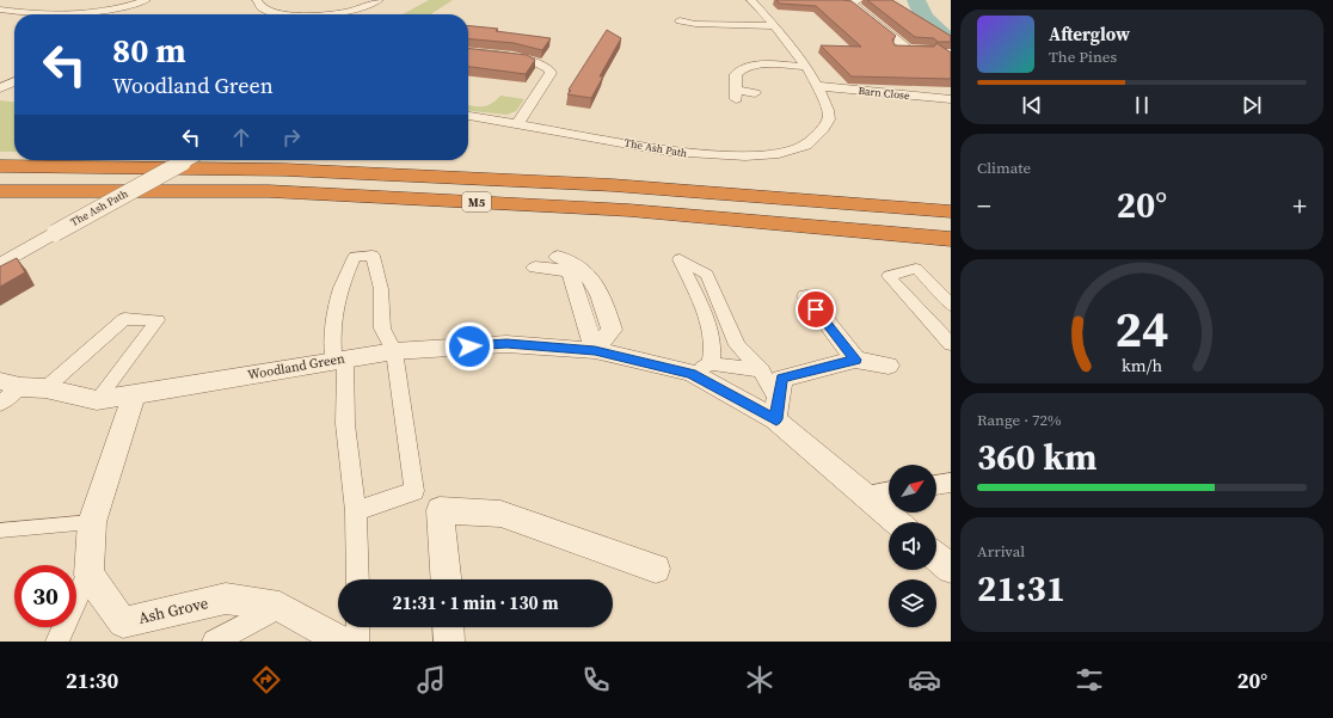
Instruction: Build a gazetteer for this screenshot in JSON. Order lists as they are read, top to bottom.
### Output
{
  "streets": {
    "highway": ["M5"],
    "street": [
      "Barn Close",
      "The Ash Path",
      "Woodland Green",
      "Ash Grove"
    ]
  },
  "crossings": [
    ["Barn Close", "The Ash Path"]
  ],
  "north": "top right",
  "page": {
    "turn": ["80 m", "Woodland Green"],
    "song": ["Afterglow", "The Pines"],
    "tile": [
      "Climate",
      ["Range · 72%", "360 km"],
      ["Arrival", "21:31"]
    ],
    "heat": ["−", "20°", "+"],
    "limit": "30",
    "trip": "21:31 · 1 min · 130 m",
    "tabs": ["21:30", "20°"],
    "gauge": ["24", "km/h"]
  }
}
